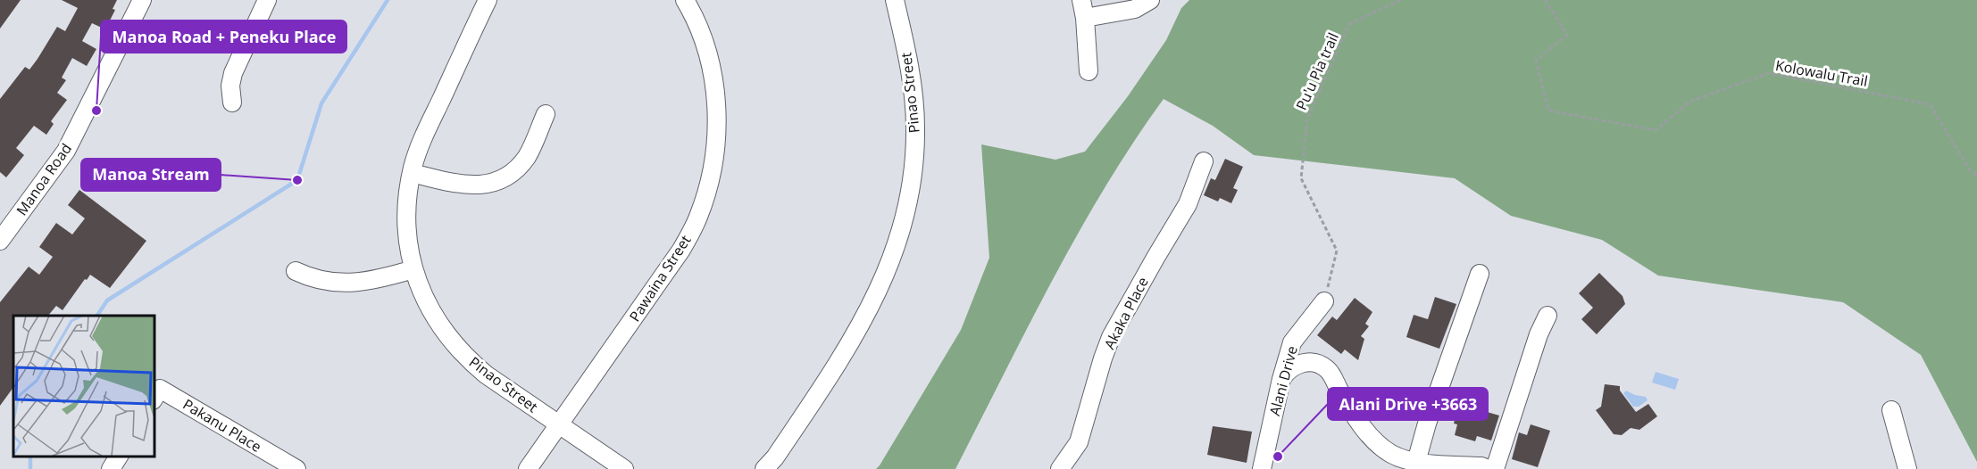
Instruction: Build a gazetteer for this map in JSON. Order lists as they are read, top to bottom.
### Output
{
  "streets": {
    "street": [
      "Pinao Street",
      "Manoa Road",
      "Pawaina Street",
      "Akaka Place",
      "Alani Drive",
      "Pakanu Place"
    ],
    "path": ["Pu'u Pia trail", "Kolowalu Trail"]
  },
  "crossings": [
    ["Pu'u Pia trail", "Alani Drive"],
    ["Pinao Street", "Pawaina Street"]
  ],
  "places": ["Manoa Road + Peneku Place", "Manoa Stream", "Alani Drive +3663"]
}
